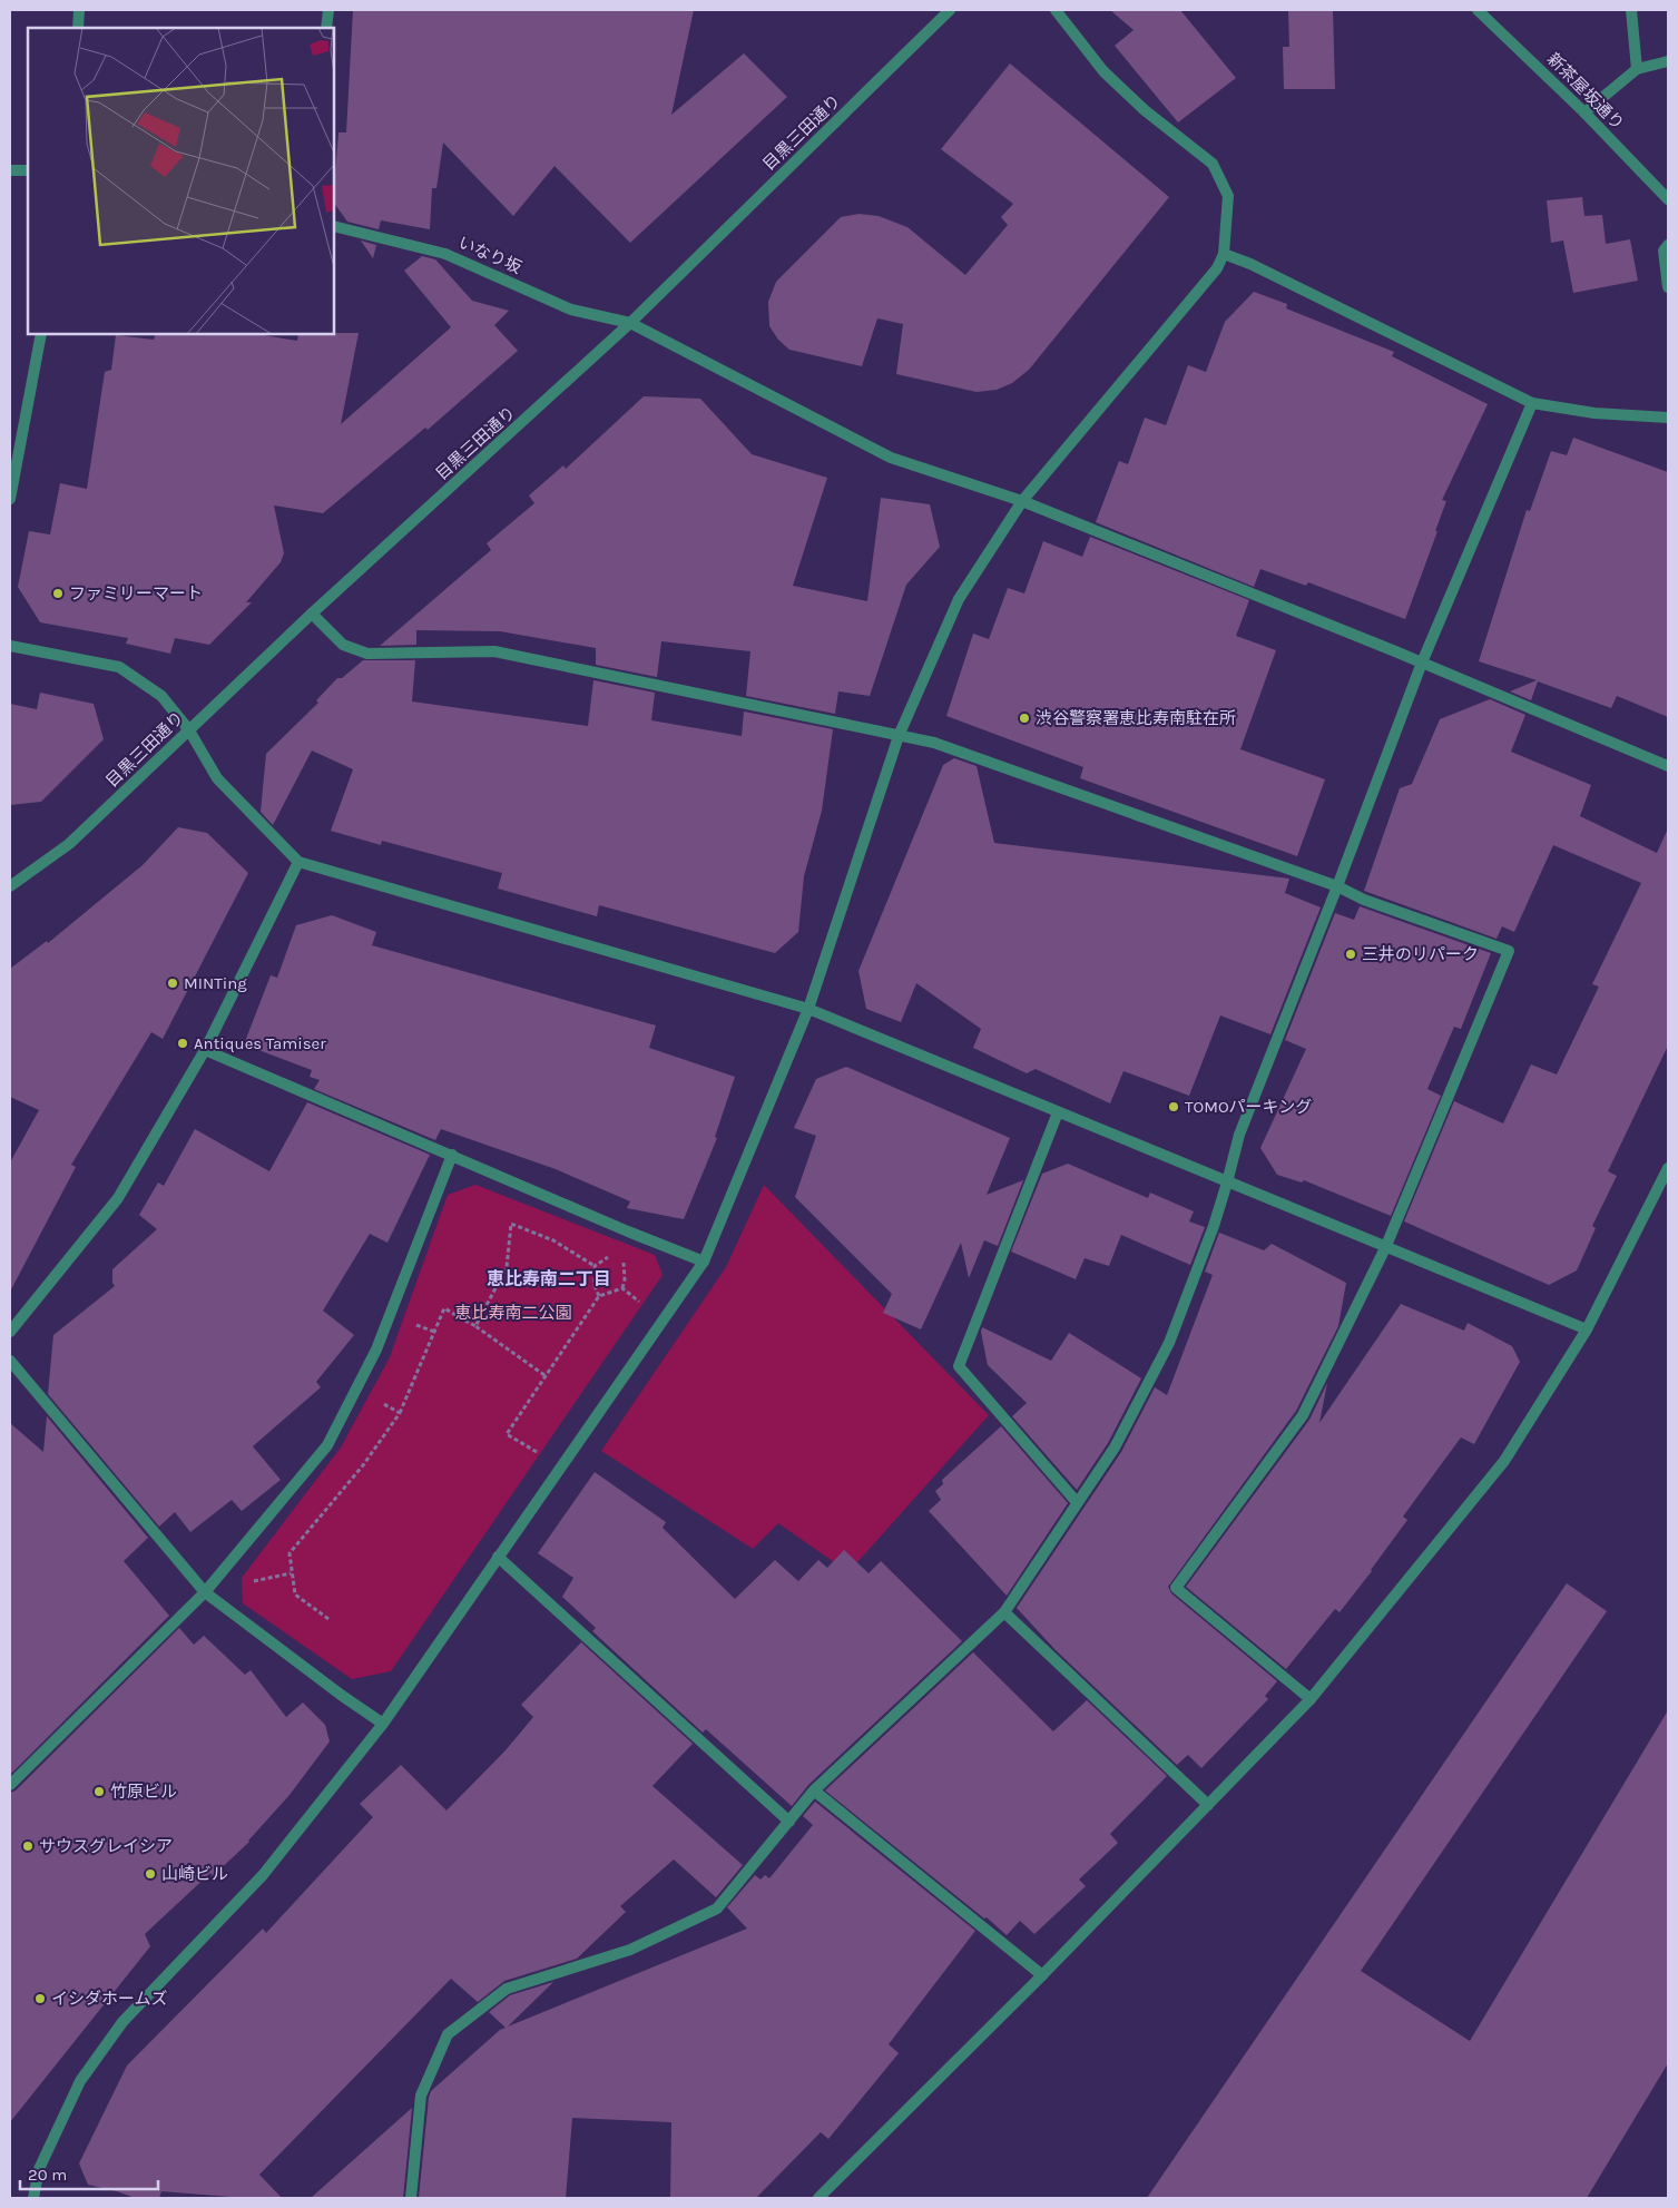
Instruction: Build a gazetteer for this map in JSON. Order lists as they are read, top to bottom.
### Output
{
  "streets": {
    "street": ["新茶屋坂通り", "目黒三田通り", "いなり坂"]
  },
  "crossings": [
    ["目黒三田通り", "いなり坂"]
  ],
  "districts": ["恵比寿南二丁目"],
  "parks": ["恵比寿南二公園"],
  "places": [
    "ファミリーマート",
    "渋谷警察署恵比寿南駐在所",
    "三井のリパーク",
    "MINTing",
    "Antiques Tamiser",
    "TOMOパーキング",
    "竹原ビル",
    "サウスグレイシア",
    "山崎ビル",
    "イシダホームズ"
  ],
  "scale_bar": "20 m"
}
